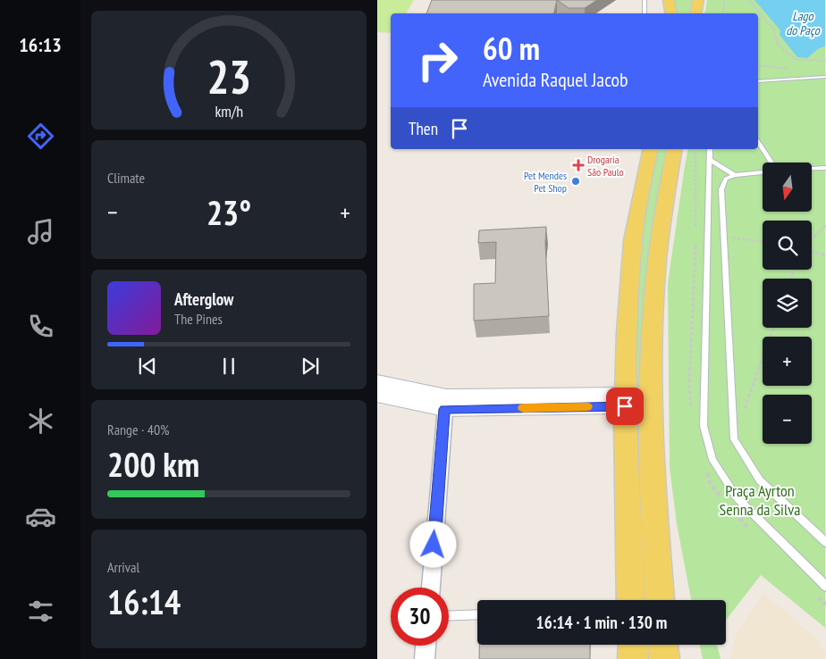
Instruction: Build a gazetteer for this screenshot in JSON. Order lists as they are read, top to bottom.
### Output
{
  "water": ["Lago do Paço"],
  "parks": ["Praça Ayrton Senna da Silva"],
  "places": {
    "health": ["Drogaria São Paulo"],
    "other": ["Pet Mendes Pet Shop"]
  },
  "north": "bottom",
  "page": {
    "tabs": "16:13",
    "turn": ["60 m", "Avenida Raquel Jacob"],
    "then": "Then",
    "tile": [
      "Climate",
      ["Range · 40%", "200 km"],
      ["Arrival", "16:14"]
    ],
    "map_buttons": ["+", "−"],
    "heat": ["−", "23°", "+"],
    "song": ["Afterglow", "The Pines"],
    "limit": "30",
    "trip": "16:14 · 1 min · 130 m",
    "gauge": ["23", "km/h"]
  }
}
